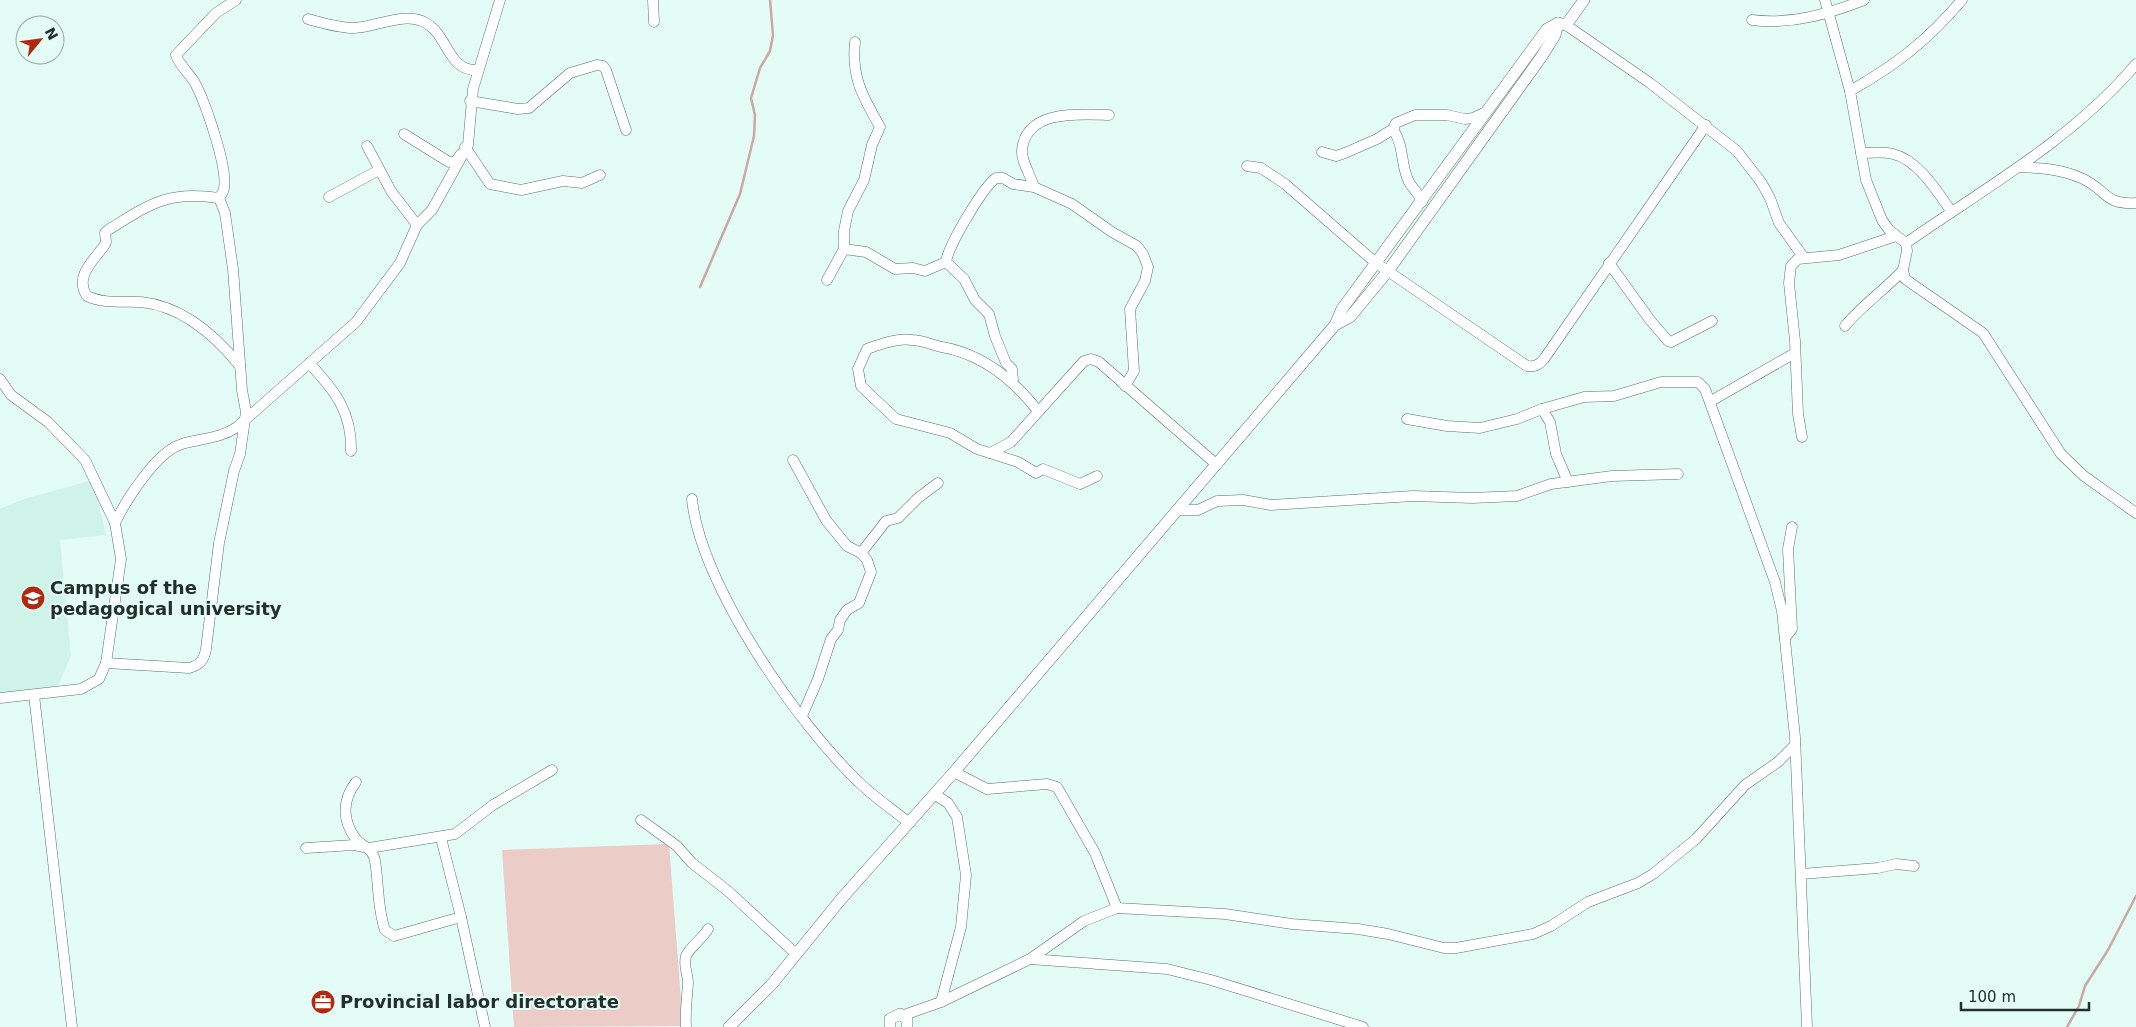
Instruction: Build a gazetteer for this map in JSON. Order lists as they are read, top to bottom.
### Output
{
  "places": {
    "school or university": ["Campus of the pedagogical university"],
    "office": ["Provincial labor directorate"]
  },
  "scale_bar": "100 m",
  "north": "top right"
}
